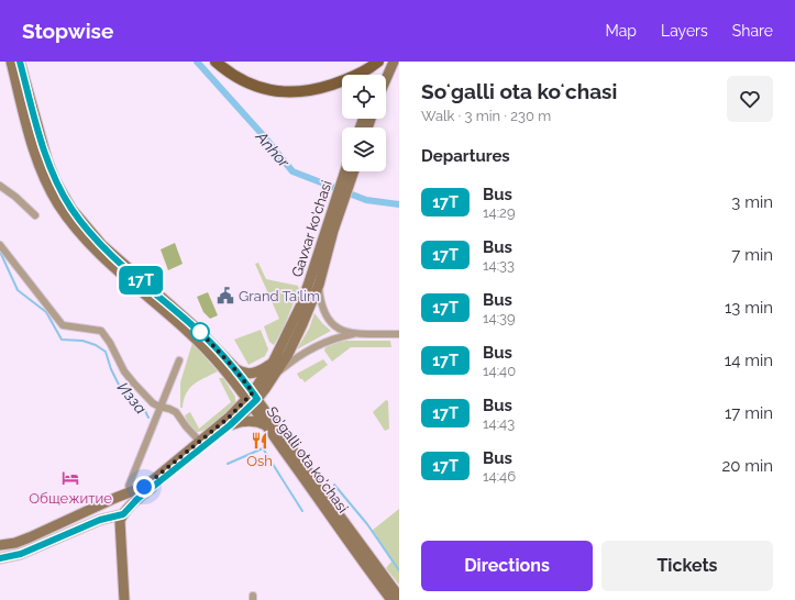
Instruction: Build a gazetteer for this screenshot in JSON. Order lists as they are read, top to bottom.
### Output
{
  "streets": {
    "main road": ["Gavxar ko'chasi", "So'galli ota ko'chasi"]
  },
  "crossings": [
    ["Gavxar ko'chasi", "So'galli ota ko'chasi"]
  ],
  "water": ["Anhor", "Изза"],
  "places": {
    "public building": ["Grand Ta'lim"],
    "restaurant": ["Osh"],
    "hotel": ["Общежитие"]
  },
  "lines": ["bus line 17T"],
  "page": {
    "header": "Stopwise",
    "nav": ["Map", "Layers", "Share"],
    "on_map": "17T",
    "heading": [
      ["Soʻgalli ota koʻchasi", "Walk · 3 min · 230 m"],
      "Departures"
    ],
    "list": [
      {
        "mark": "17T",
        "name": "Bus",
        "note": "14:29",
        "value": "3 min"
      },
      {
        "mark": "17T",
        "name": "Bus",
        "note": "14:33",
        "value": "7 min"
      },
      {
        "mark": "17T",
        "name": "Bus",
        "note": "14:39",
        "value": "13 min"
      },
      {
        "mark": "17T",
        "name": "Bus",
        "note": "14:40",
        "value": "14 min"
      },
      {
        "mark": "17T",
        "name": "Bus",
        "note": "14:43",
        "value": "17 min"
      },
      {
        "mark": "17T",
        "name": "Bus",
        "note": "14:46",
        "value": "20 min"
      }
    ],
    "buttons": ["Directions", "Tickets"]
  }
}
